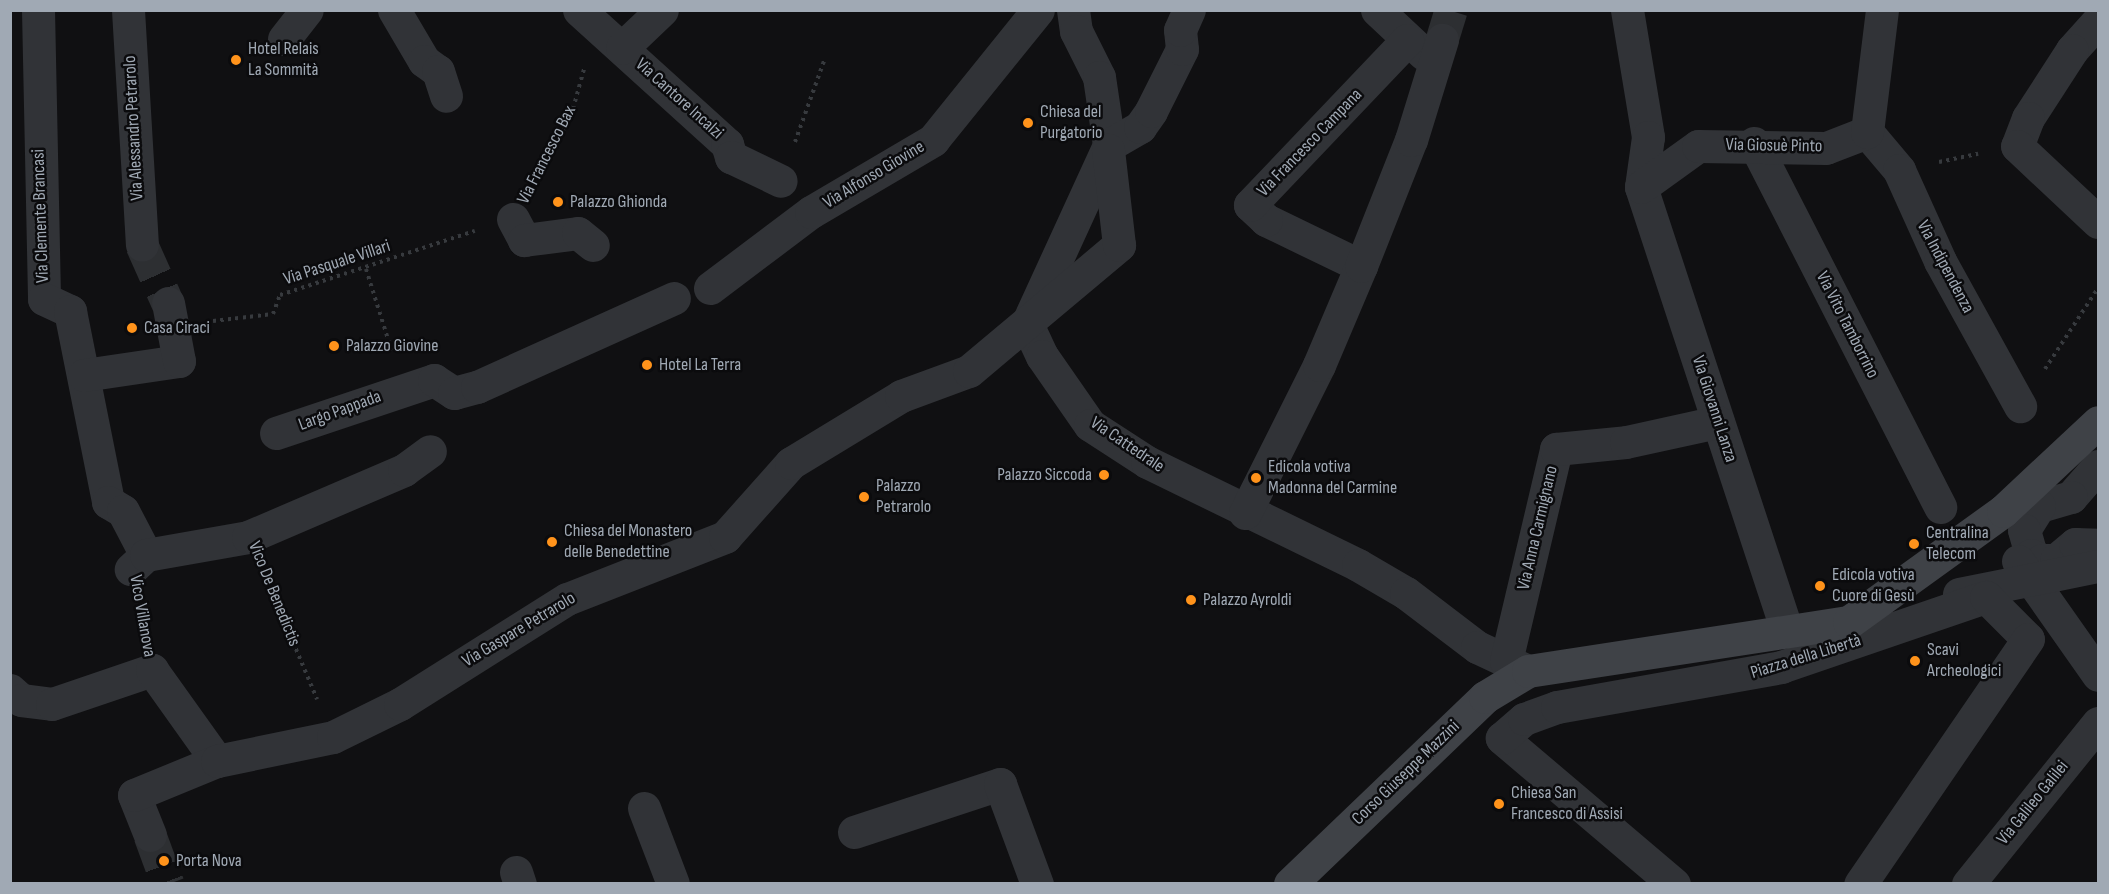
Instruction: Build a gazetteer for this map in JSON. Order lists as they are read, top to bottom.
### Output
{
  "streets": {
    "street": [
      "Via Cantore Incalzi",
      "Via Alessandro Petrarolo",
      "Via Francesco Campana",
      "Via Giosuè Pinto",
      "Via Francesco Bax",
      "Via Alfonso Giovine",
      "Via Clemente Brancasi",
      "Via Indipendenza",
      "Via Vito Tamborrino",
      "Via Giovanni Lanza",
      "Largo Pappada",
      "Via Cattedrale",
      "Via Anna Carmignano",
      "Vico De Benedictis",
      "Vico Villanova",
      "Via Gaspare Petrarolo",
      "Piazza della Libertà",
      "Corso Giuseppe Mazzini",
      "Via Galileo Galilei"
    ],
    "path": ["Via Pasquale Villari"]
  },
  "crossings": [
    ["Via Cantore Incalzi", "Via Francesco Bax"],
    ["Via Giosuè Pinto", "Via Indipendenza"],
    ["Via Giosuè Pinto", "Via Vito Tamborrino"],
    ["Via Giosuè Pinto", "Via Giovanni Lanza"],
    ["Via Francesco Bax", "Via Pasquale Villari"],
    ["Via Clemente Brancasi", "Vico Villanova"],
    ["Via Giovanni Lanza", "Via Anna Carmignano"],
    ["Via Giovanni Lanza", "Piazza della Libertà"],
    ["Via Cattedrale", "Via Anna Carmignano"],
    ["Via Cattedrale", "Via Gaspare Petrarolo"],
    ["Via Cattedrale", "Piazza della Libertà"],
    ["Via Cattedrale", "Corso Giuseppe Mazzini"],
    ["Via Anna Carmignano", "Piazza della Libertà"],
    ["Via Anna Carmignano", "Corso Giuseppe Mazzini"],
    ["Vico De Benedictis", "Via Gaspare Petrarolo"],
    ["Piazza della Libertà", "Corso Giuseppe Mazzini"]
  ],
  "places": [
    "Hotel Relais La Sommità",
    "Chiesa del Purgatorio",
    "Palazzo Ghionda",
    "Casa Ciraci",
    "Palazzo Giovine",
    "Hotel La Terra",
    "Palazzo Siccoda",
    "Edicola votiva Madonna del Carmine",
    "Palazzo Petrarolo",
    "Chiesa del Monastero delle Benedettine",
    "Centralina Telecom",
    "Edicola votiva Cuore di Gesù",
    "Palazzo Ayroldi",
    "Scavi Archeologici",
    "Chiesa San Francesco di Assisi",
    "Porta Nova"
  ]
}
